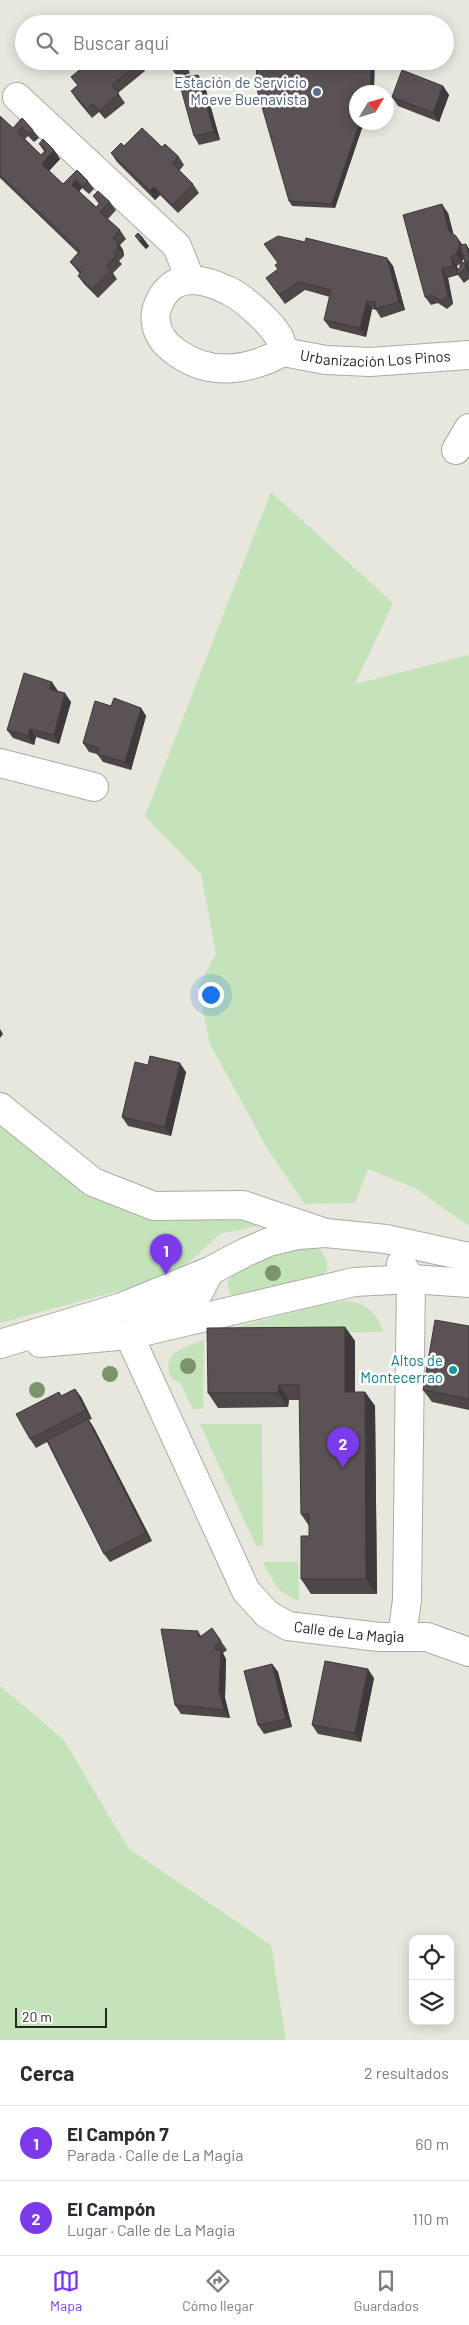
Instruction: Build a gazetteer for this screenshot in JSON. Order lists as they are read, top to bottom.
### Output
{
  "streets": {
    "street": ["Urbanización Los Pinos", "Calle de La Magia"]
  },
  "places": ["Estación de Servicio Moeve Buenavista", "Altos de Montecerrao"],
  "scale_bar": "20 m",
  "north": "top right",
  "page": {
    "search": "Buscar aquí",
    "pins": ["1", "2"],
    "scale": "20 m",
    "heading": ["Cerca", "2 resultados"],
    "list": [
      {
        "mark": "1",
        "name": "El Campón 7",
        "note": "Parada · Calle de La Magia",
        "value": "60 m"
      },
      {
        "mark": "2",
        "name": "El Campón",
        "note": "Lugar · Calle de La Magia",
        "value": "110 m"
      }
    ],
    "nav": ["Mapa", "Cómo llegar", "Guardados"]
  }
}
